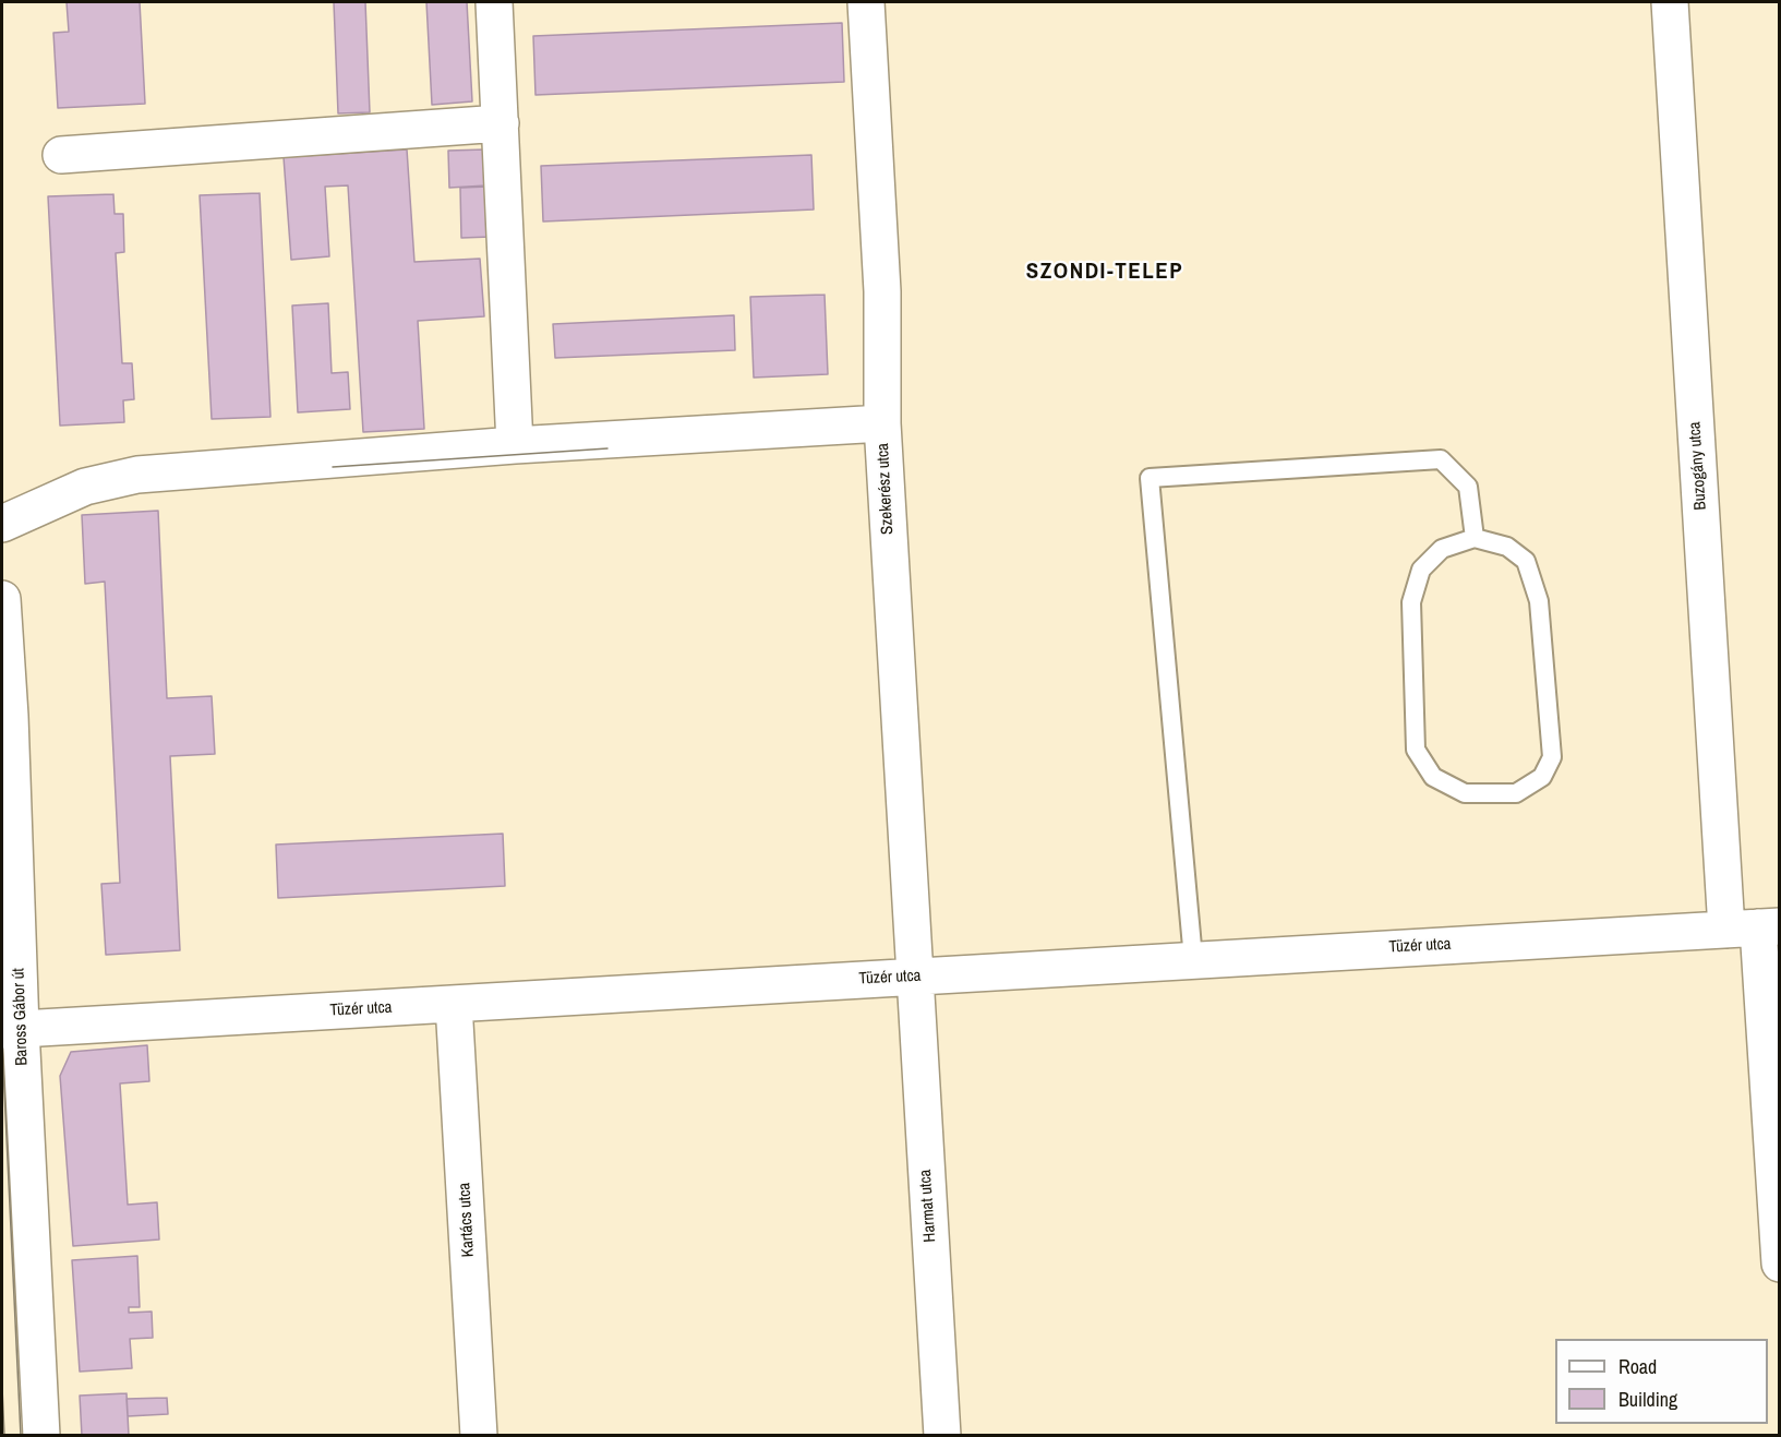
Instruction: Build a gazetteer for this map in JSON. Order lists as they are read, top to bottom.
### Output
{
  "streets": {
    "street": [
      "Buzogány utca",
      "Szekerész utca",
      "Tüzér utca",
      "Baross Gábor út",
      "Harmat utca",
      "Kartács utca"
    ]
  },
  "crossings": [
    ["Buzogány utca", "Tüzér utca"],
    ["Szekerész utca", "Tüzér utca"],
    ["Szekerész utca", "Harmat utca"],
    ["Tüzér utca", "Baross Gábor út"],
    ["Tüzér utca", "Harmat utca"],
    ["Tüzér utca", "Kartács utca"]
  ],
  "districts": ["SZONDI-TELEP"],
  "legend": ["Road", "Building"]
}
